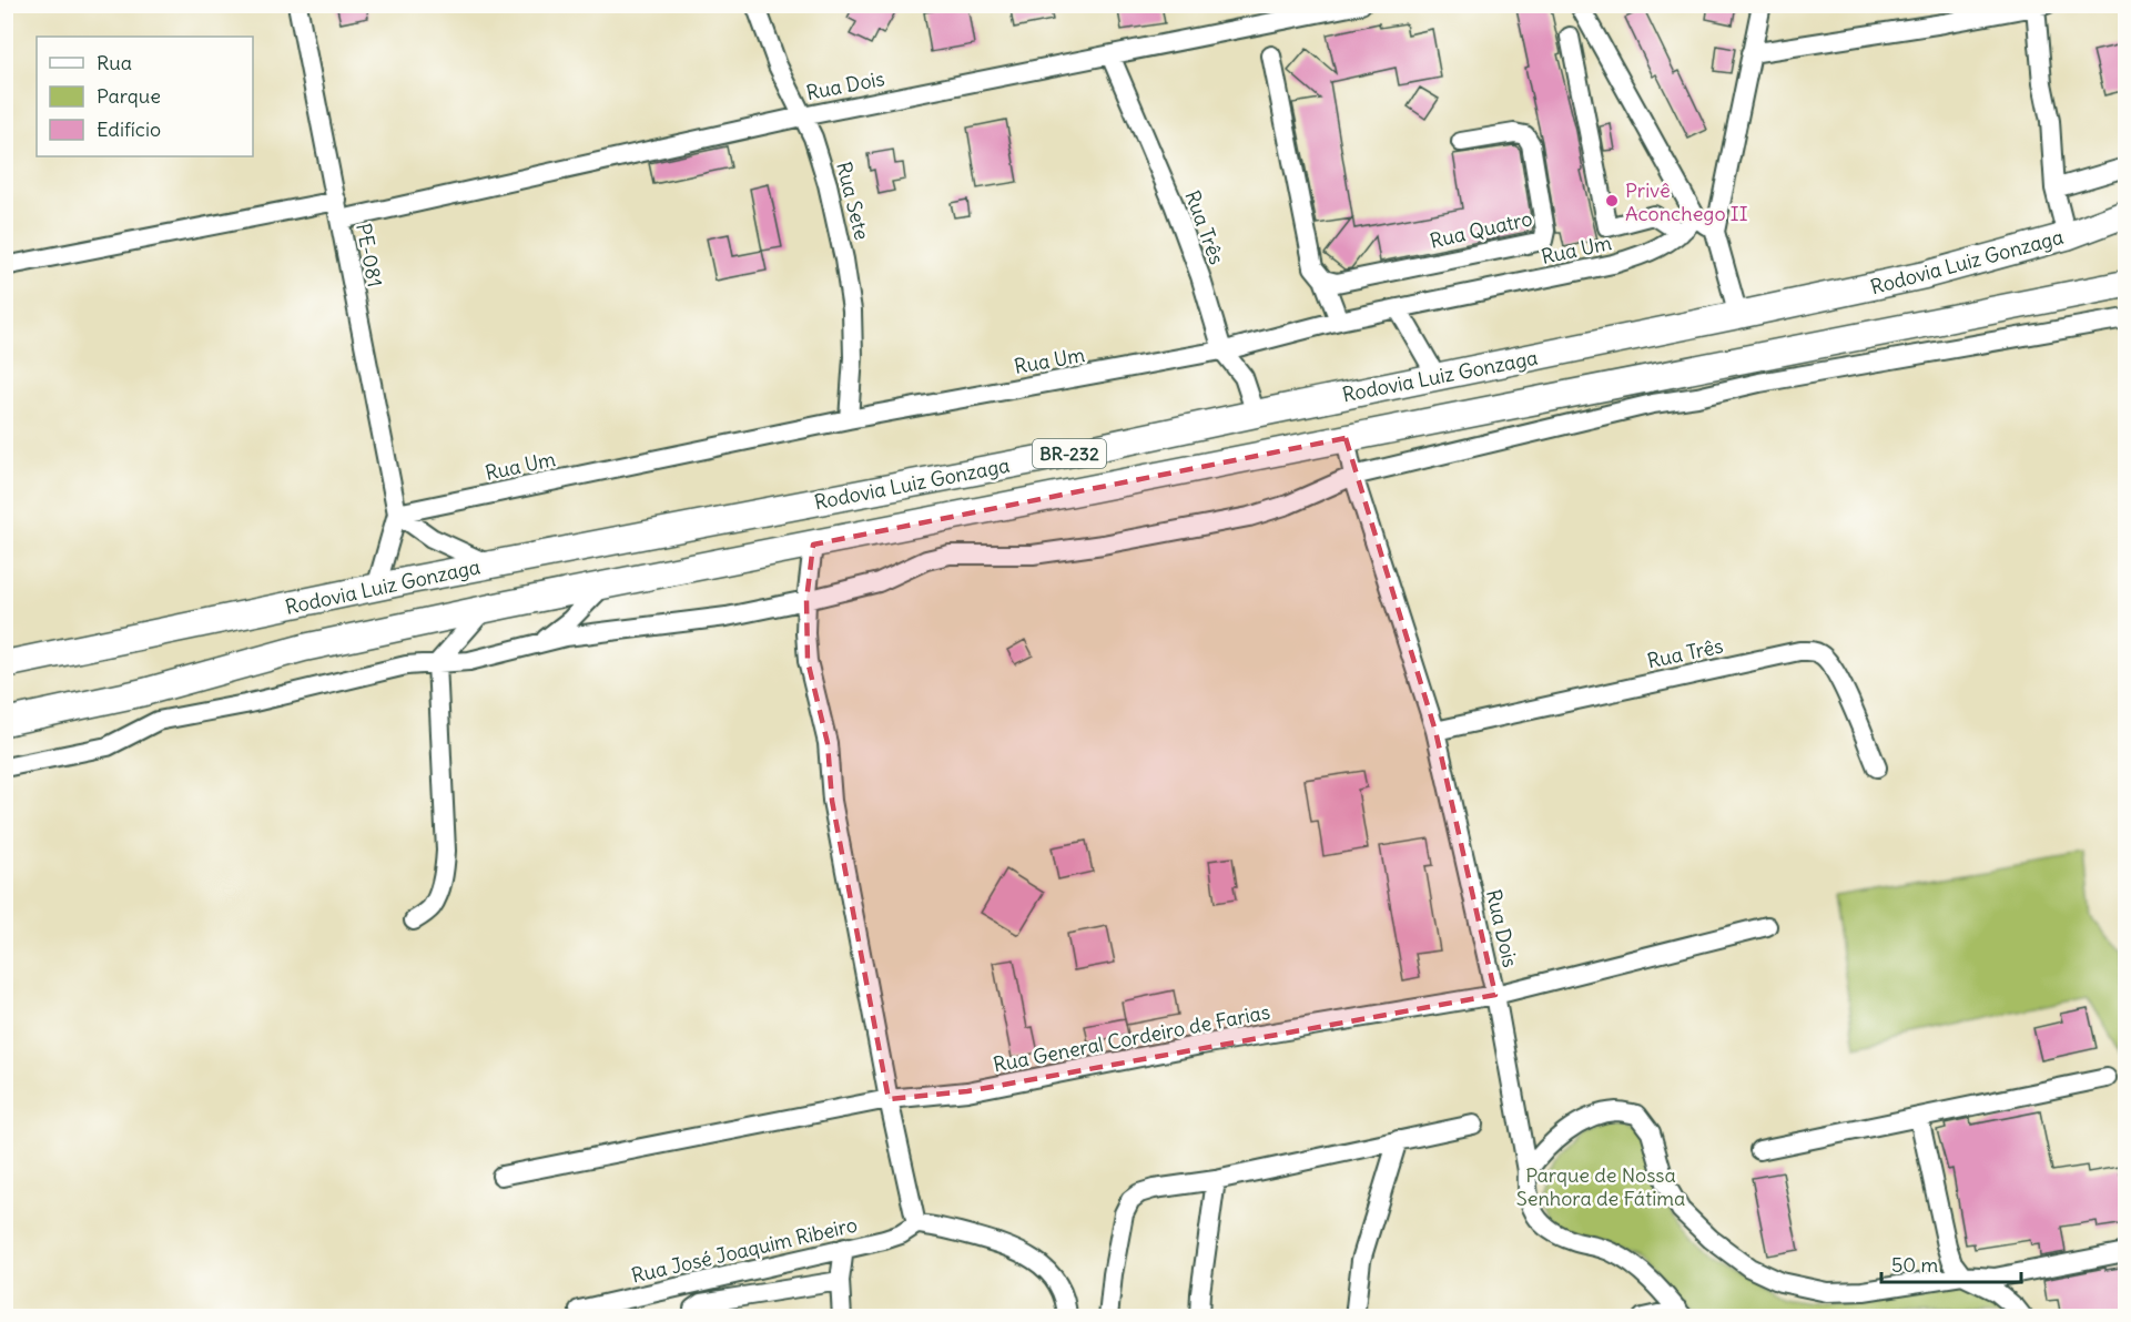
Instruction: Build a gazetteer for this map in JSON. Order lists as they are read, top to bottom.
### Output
{
  "streets": {
    "highway": ["Rodovia Luiz Gonzaga", "BR-232"],
    "street": [
      "Rua Dois",
      "Rua Sete",
      "Rua Três",
      "Rua Quatro",
      "Rua Um",
      "PE-081",
      "Rua General Cordeiro de Farias",
      "Rua José Joaquim Ribeiro"
    ]
  },
  "crossings": [
    ["Rua Dois", "Rua Sete"],
    ["Rua Dois", "Rua Três"],
    ["Rua Dois", "PE-081"],
    ["Rua Dois", "Rodovia Luiz Gonzaga"],
    ["Rua Dois", "Rua General Cordeiro de Farias"],
    ["Rua Sete", "Rua Um"],
    ["Rua Três", "Rua Um"],
    ["Rua Três", "Rodovia Luiz Gonzaga"],
    ["Rua Um", "PE-081"]
  ],
  "parks": ["Parque de Nossa Senhora de Fátima"],
  "places": ["Privê Aconchego II"],
  "legend": ["Rua", "Parque", "Edifício"],
  "scale_bar": "50 m"
}
